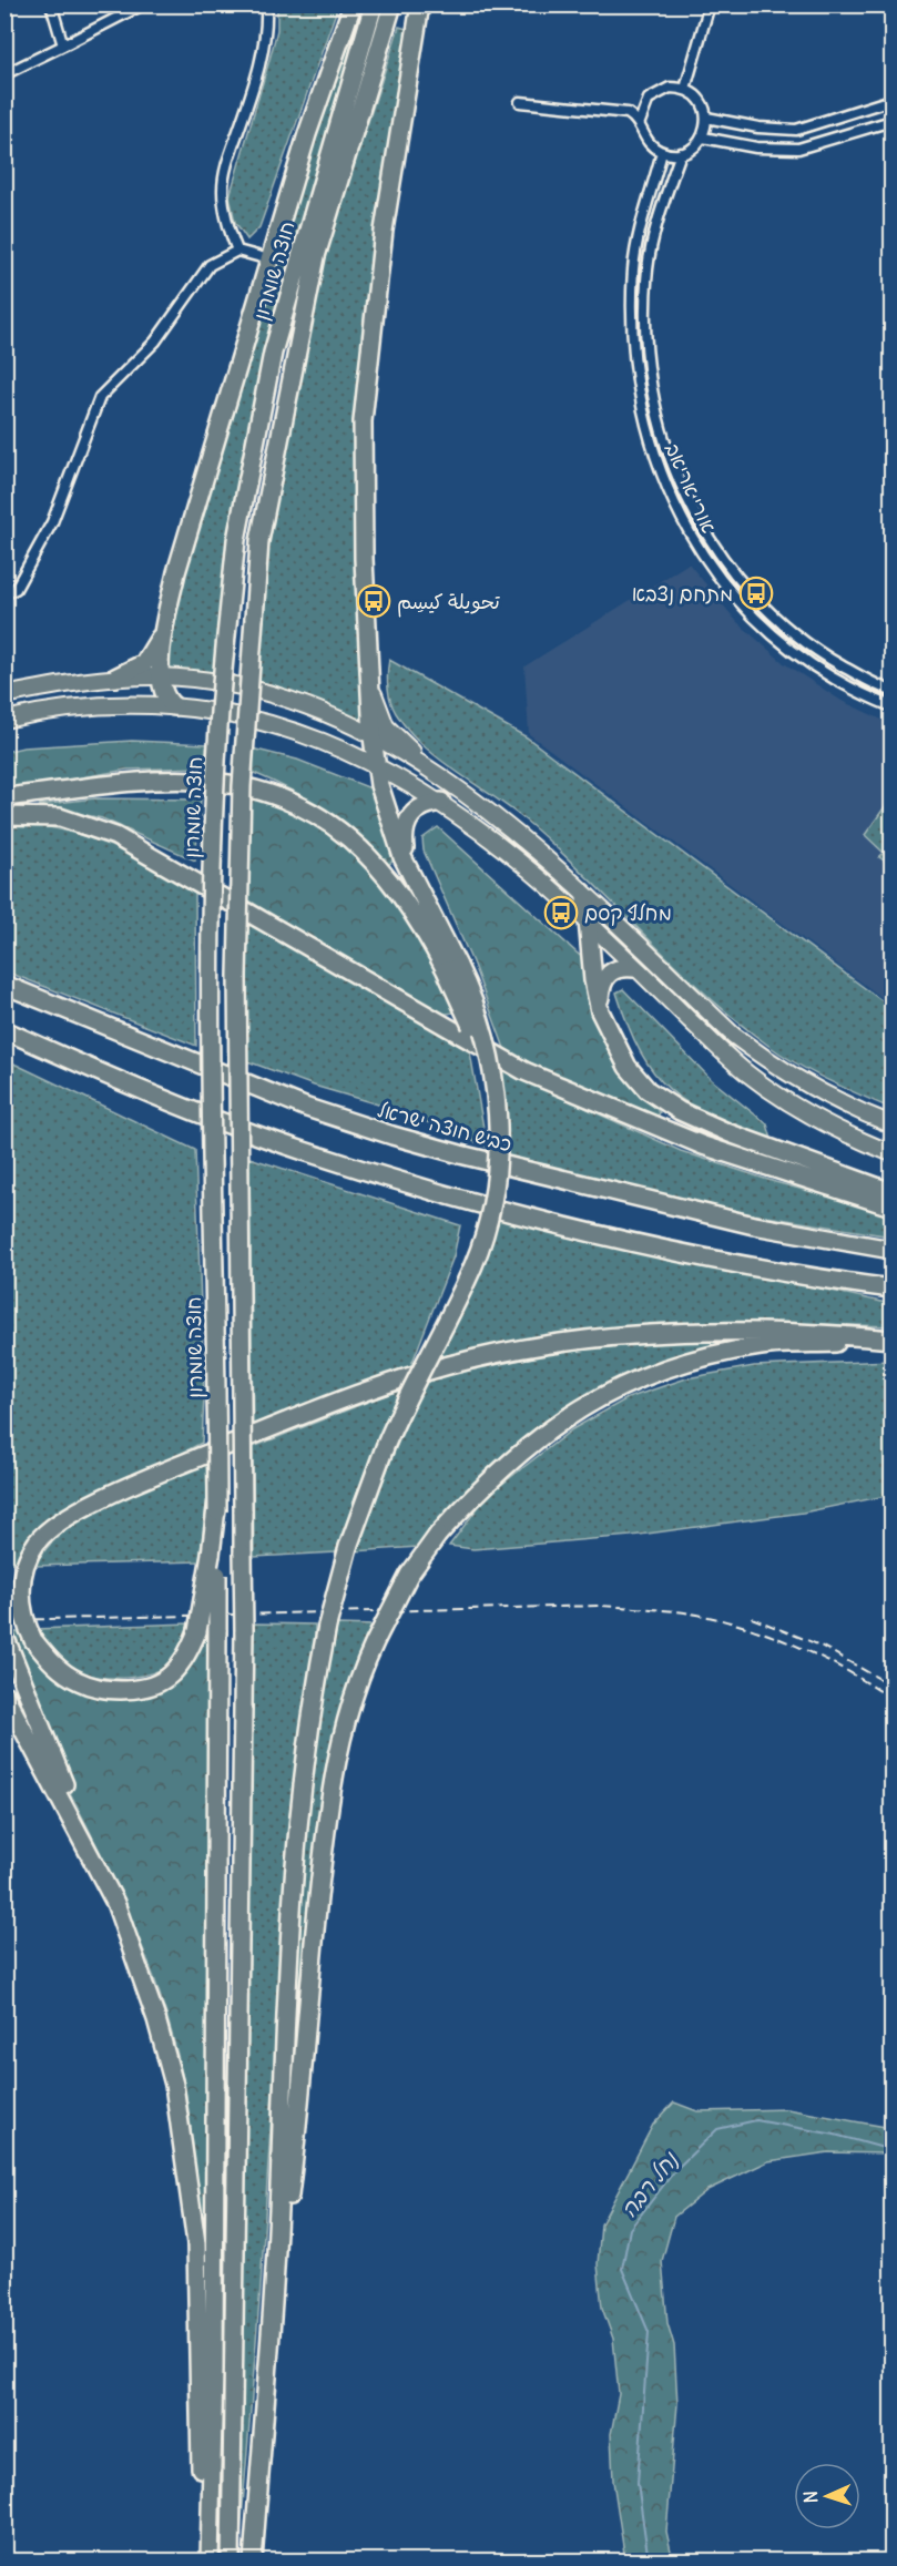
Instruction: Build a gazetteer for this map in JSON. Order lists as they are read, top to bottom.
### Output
{
  "streets": {
    "highway": ["חוצה שומרון", "כביש חוצה ישראל"],
    "street": ["אורי אריאב"]
  },
  "water": ["נחל רבה"],
  "places": {
    "bus stop": ["מתחם נצבא", "تحويلة كيسِم", "מחלף קסם"]
  },
  "north": "left"
}
